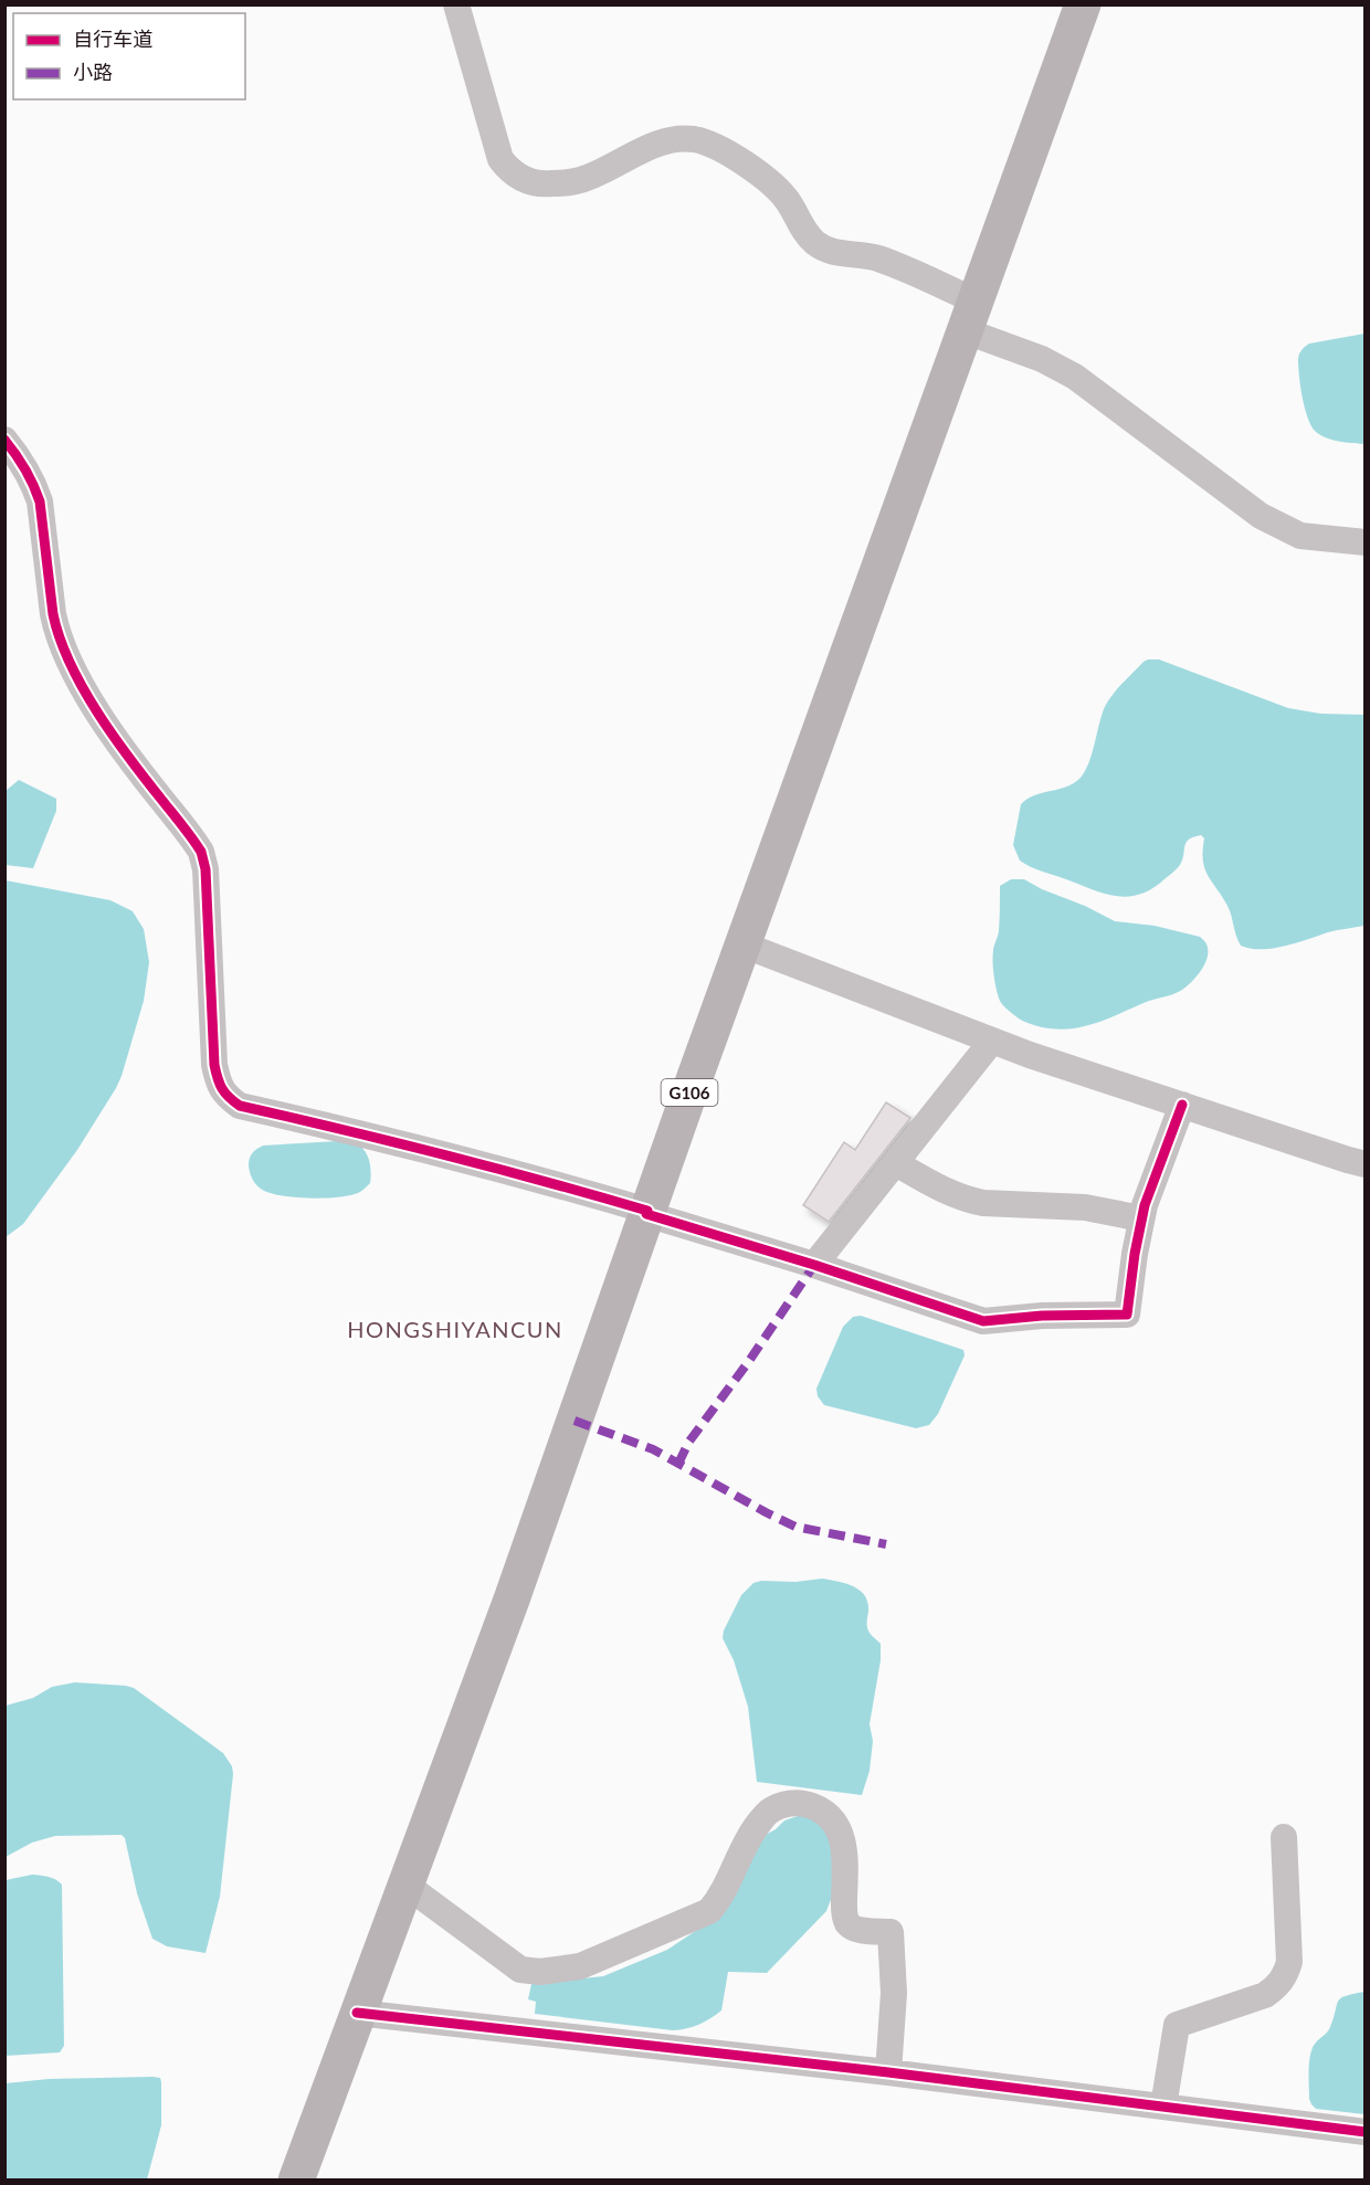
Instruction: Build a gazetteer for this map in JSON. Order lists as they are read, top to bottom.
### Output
{
  "streets": {
    "highway": ["G106"]
  },
  "districts": ["HONGSHIYANCUN"],
  "legend": ["自行车道", "小路"]
}
